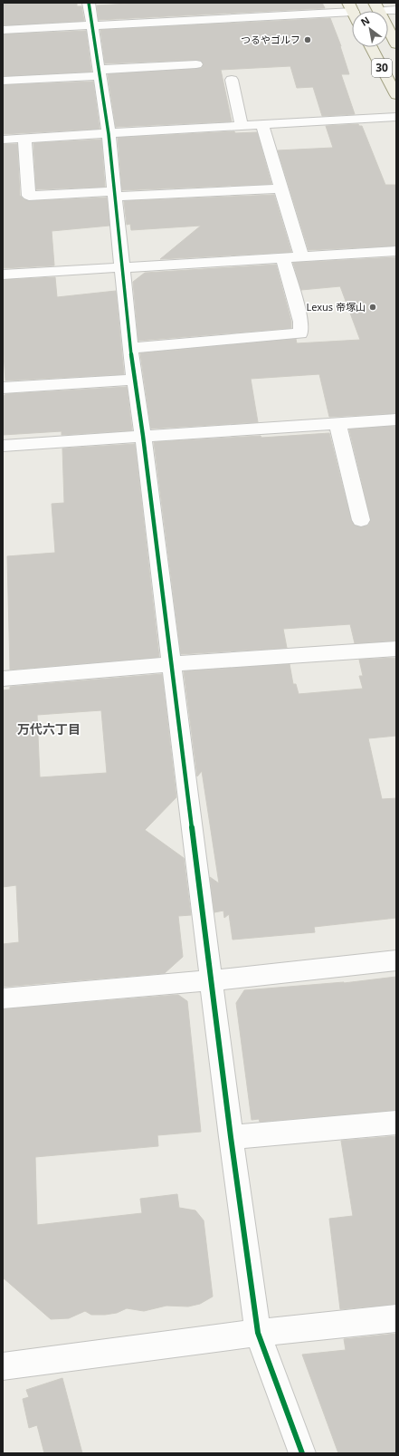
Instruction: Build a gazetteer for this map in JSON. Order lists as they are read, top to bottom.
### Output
{
  "streets": {
    "main road": ["30"]
  },
  "districts": ["万代六丁目"],
  "places": ["つるやゴルフ", "Lexus 帝塚山"],
  "north": "top left"
}
